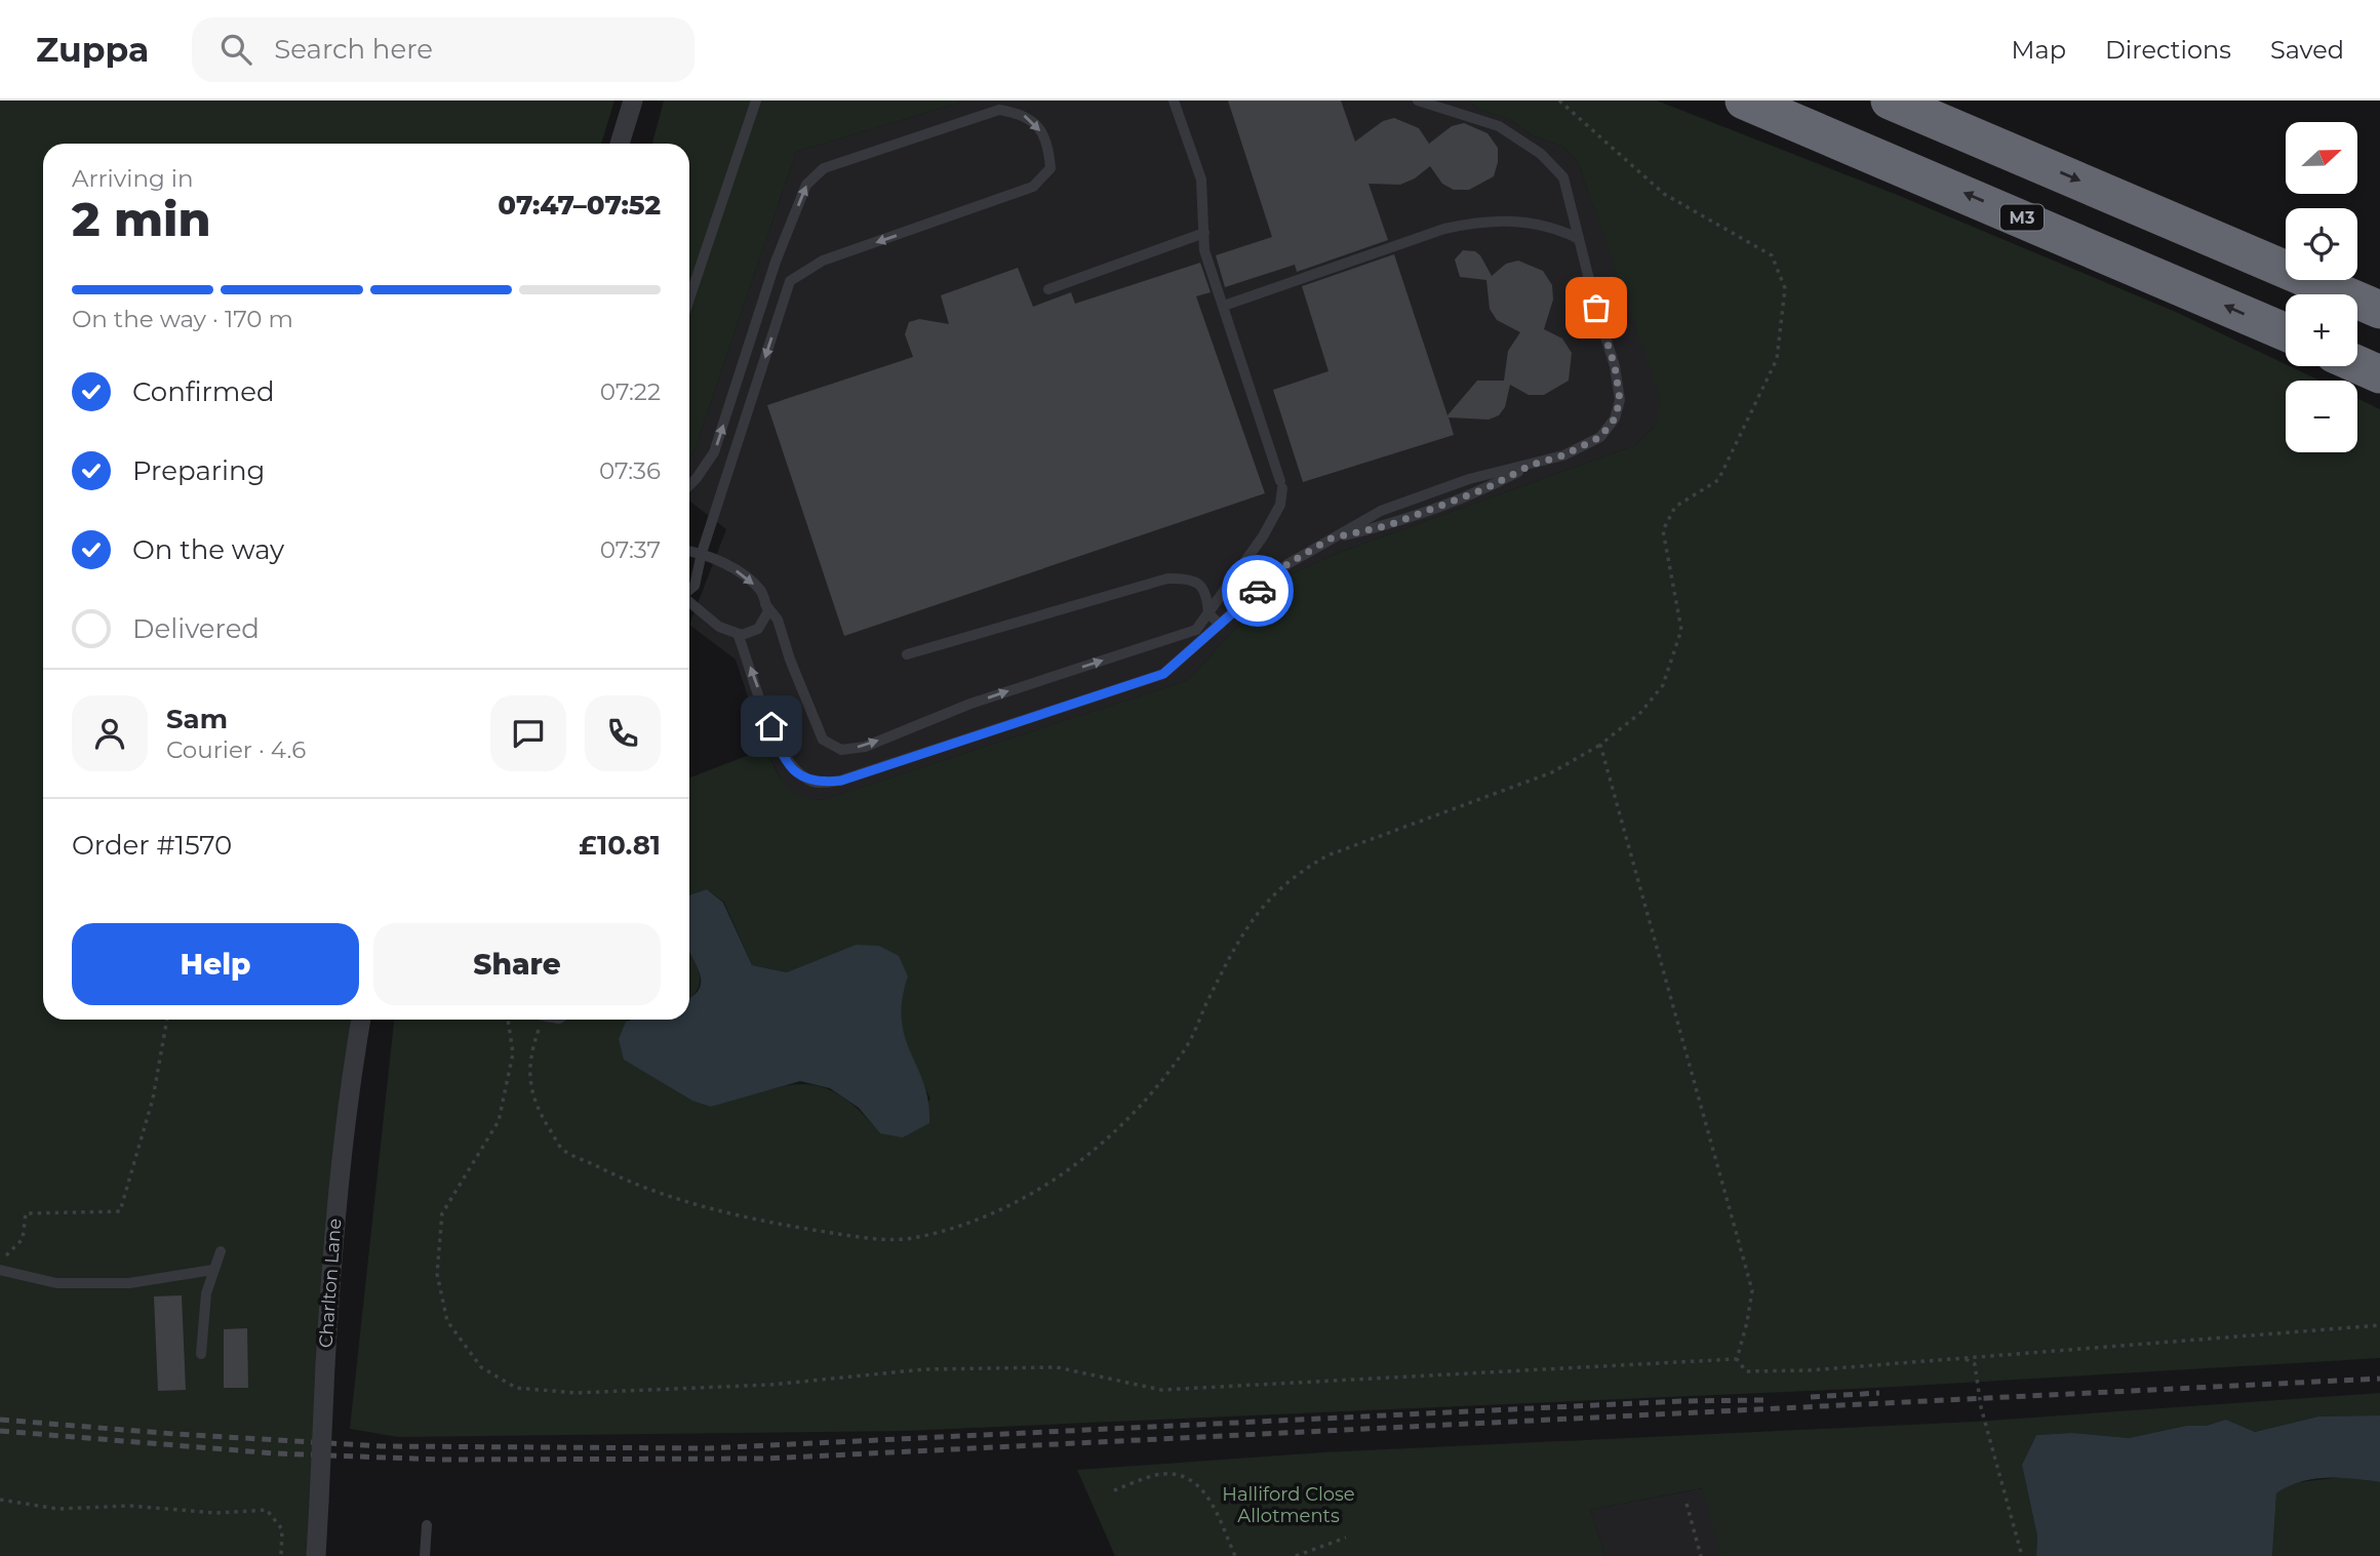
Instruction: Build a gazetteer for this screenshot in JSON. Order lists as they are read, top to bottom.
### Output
{
  "streets": {
    "highway": ["M3"],
    "street": ["Charlton Lane"]
  },
  "parks": ["Halliford Close Allotments"],
  "north": "right",
  "page": {
    "header": "Zuppa",
    "search": "Search here",
    "nav": ["Map", "Directions", "Saved"],
    "map_buttons": ["+", "−"],
    "heading": ["2 min", "Arriving in", "07:47–07:52"],
    "panel": [
      "Sam",
      "Courier · 4.6",
      "Order #1570",
      "£10.81"
    ],
    "bar": "On the way · 170 m",
    "list": [
      ["Confirmed", "07:22"],
      ["Preparing", "07:36"],
      ["On the way", "07:37"],
      "Delivered"
    ],
    "buttons": ["Help", "Share"]
  }
}
